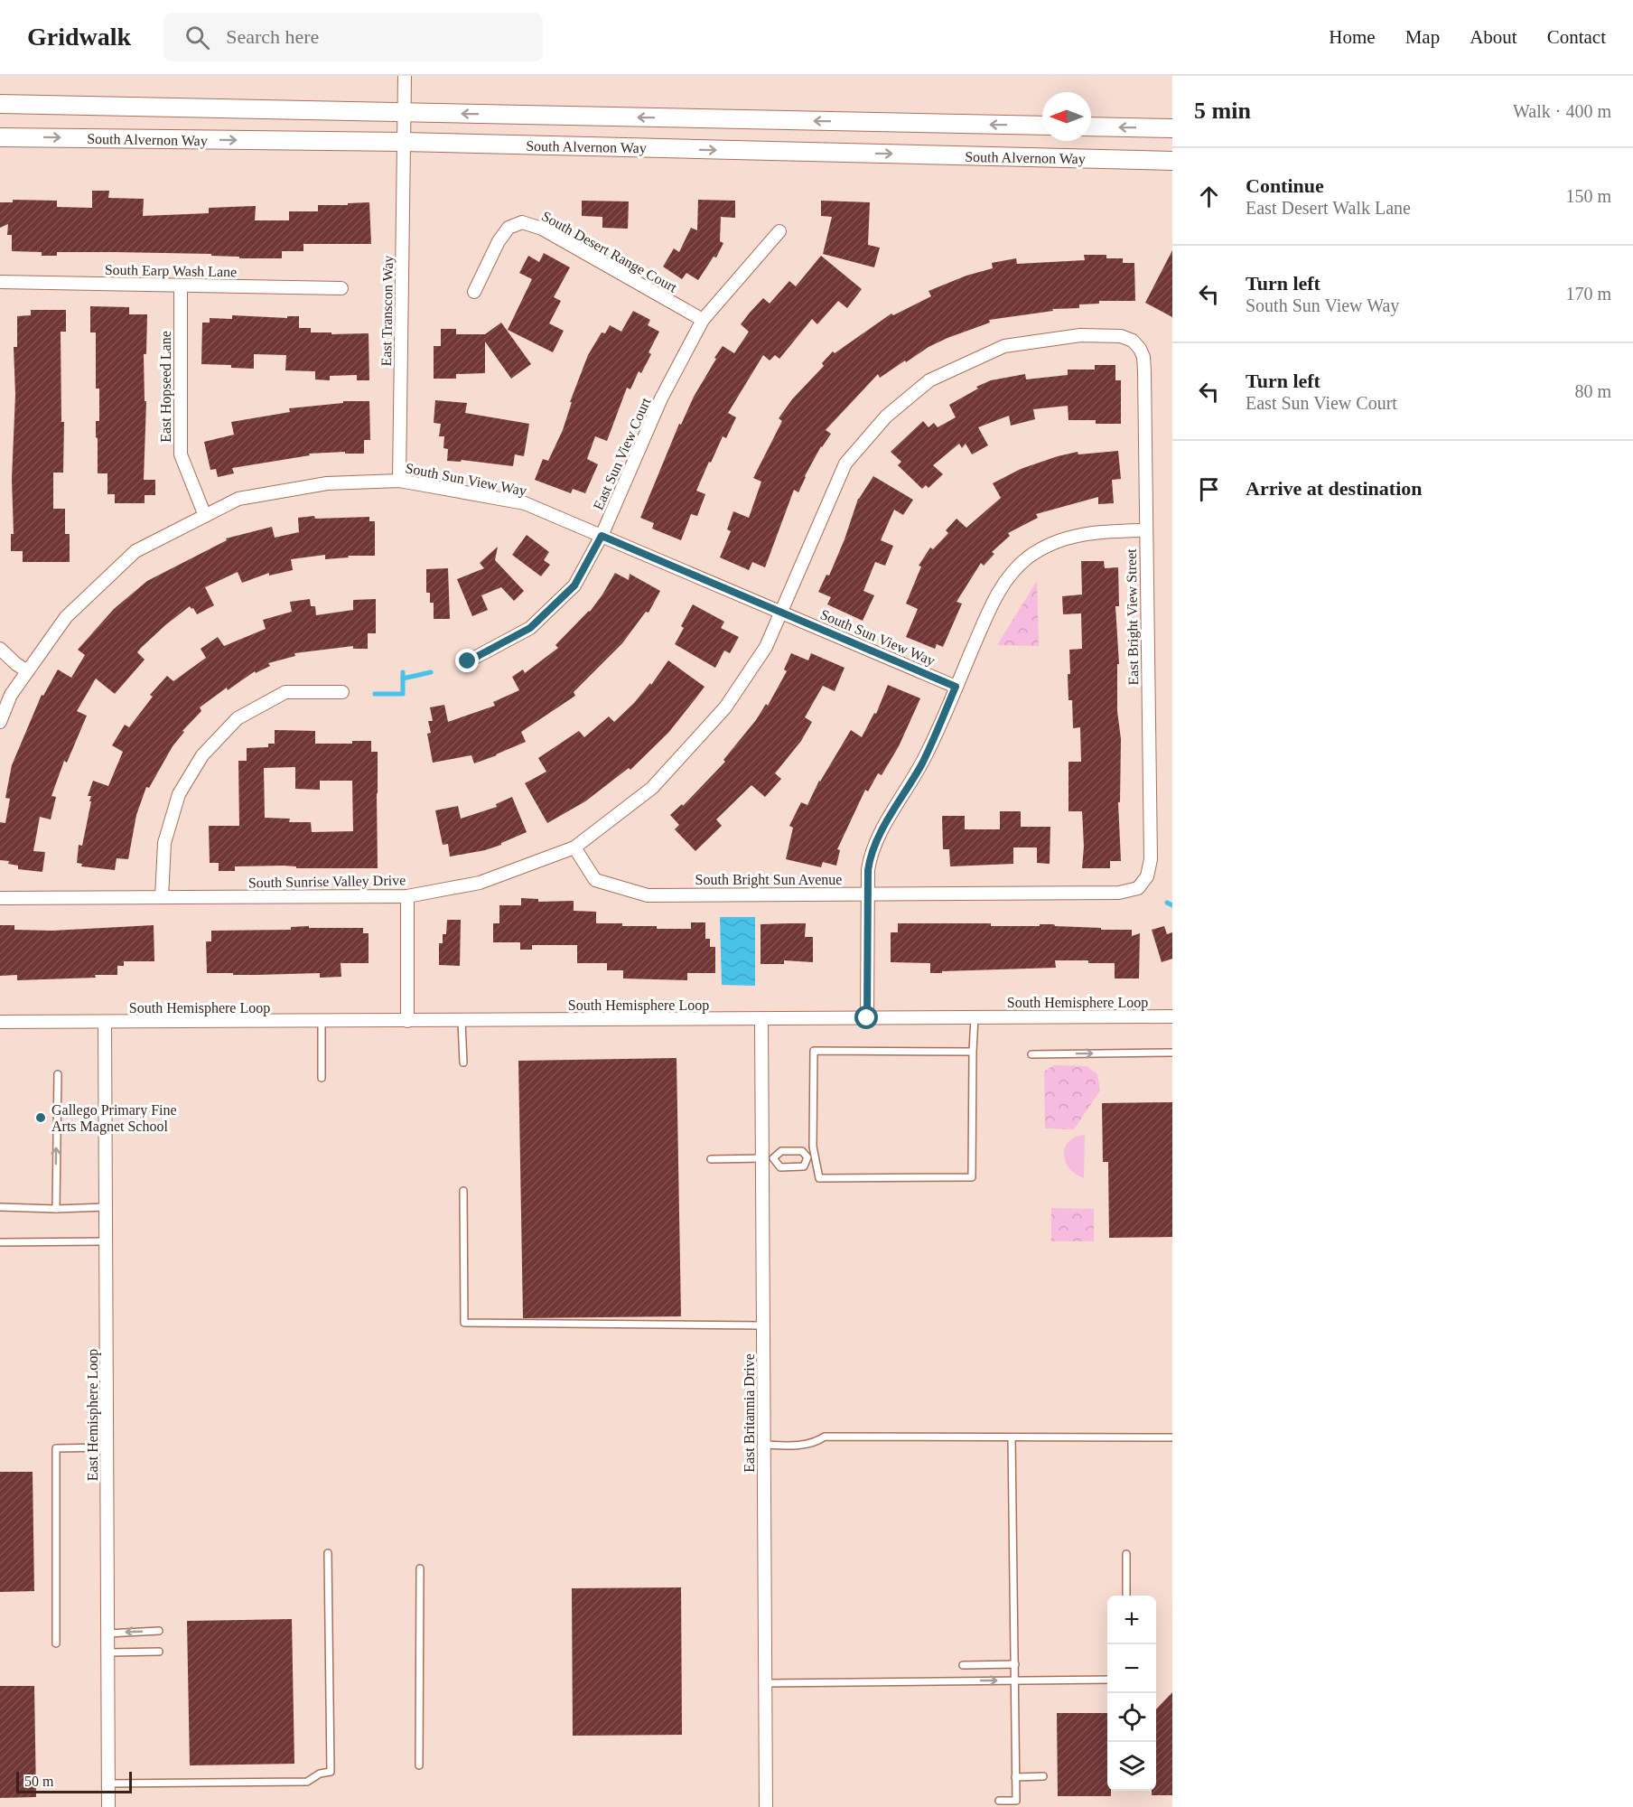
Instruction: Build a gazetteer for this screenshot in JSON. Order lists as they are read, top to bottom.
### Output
{
  "streets": {
    "main road": ["South Alvernon Way"],
    "street": [
      "South Desert Range Court",
      "South Earp Wash Lane",
      "East Transcon Way",
      "East Hopseed Lane",
      "East Sun View Court",
      "South Sun View Way",
      "East Bright View Street",
      "South Bright Sun Avenue",
      "South Sunrise Valley Drive",
      "South Hemisphere Loop",
      "East Britannia Drive",
      "East Hemisphere Loop"
    ]
  },
  "crossings": [
    ["South Alvernon Way", "East Transcon Way"],
    ["South Desert Range Court", "East Sun View Court"],
    ["South Earp Wash Lane", "East Hopseed Lane"],
    ["East Transcon Way", "South Sun View Way"],
    ["East Hopseed Lane", "South Sun View Way"],
    ["East Sun View Court", "South Sun View Way"],
    ["South Sun View Way", "South Sunrise Valley Drive"],
    ["East Bright View Street", "South Bright Sun Avenue"],
    ["East Bright View Street", "South Sunrise Valley Drive"],
    ["South Bright Sun Avenue", "South Sunrise Valley Drive"],
    ["South Hemisphere Loop", "East Britannia Drive"],
    ["South Hemisphere Loop", "East Hemisphere Loop"]
  ],
  "places": ["Gallego Primary Fine Arts Magnet School"],
  "scale_bar": "50 m",
  "north": "left",
  "page": {
    "header": "Gridwalk",
    "search": "Search here",
    "nav": [
      "Home",
      "Map",
      "About",
      "Contact"
    ],
    "heading": ["5 min", "Walk · 400 m"],
    "list": [
      ["Continue", "East Desert Walk Lane", "150 m"],
      ["Turn left", "South Sun View Way", "170 m"],
      ["Turn left", "East Sun View Court", "80 m"],
      "Arrive at destination"
    ],
    "map_buttons": ["+", "−"],
    "scale": "50 m"
  }
}
